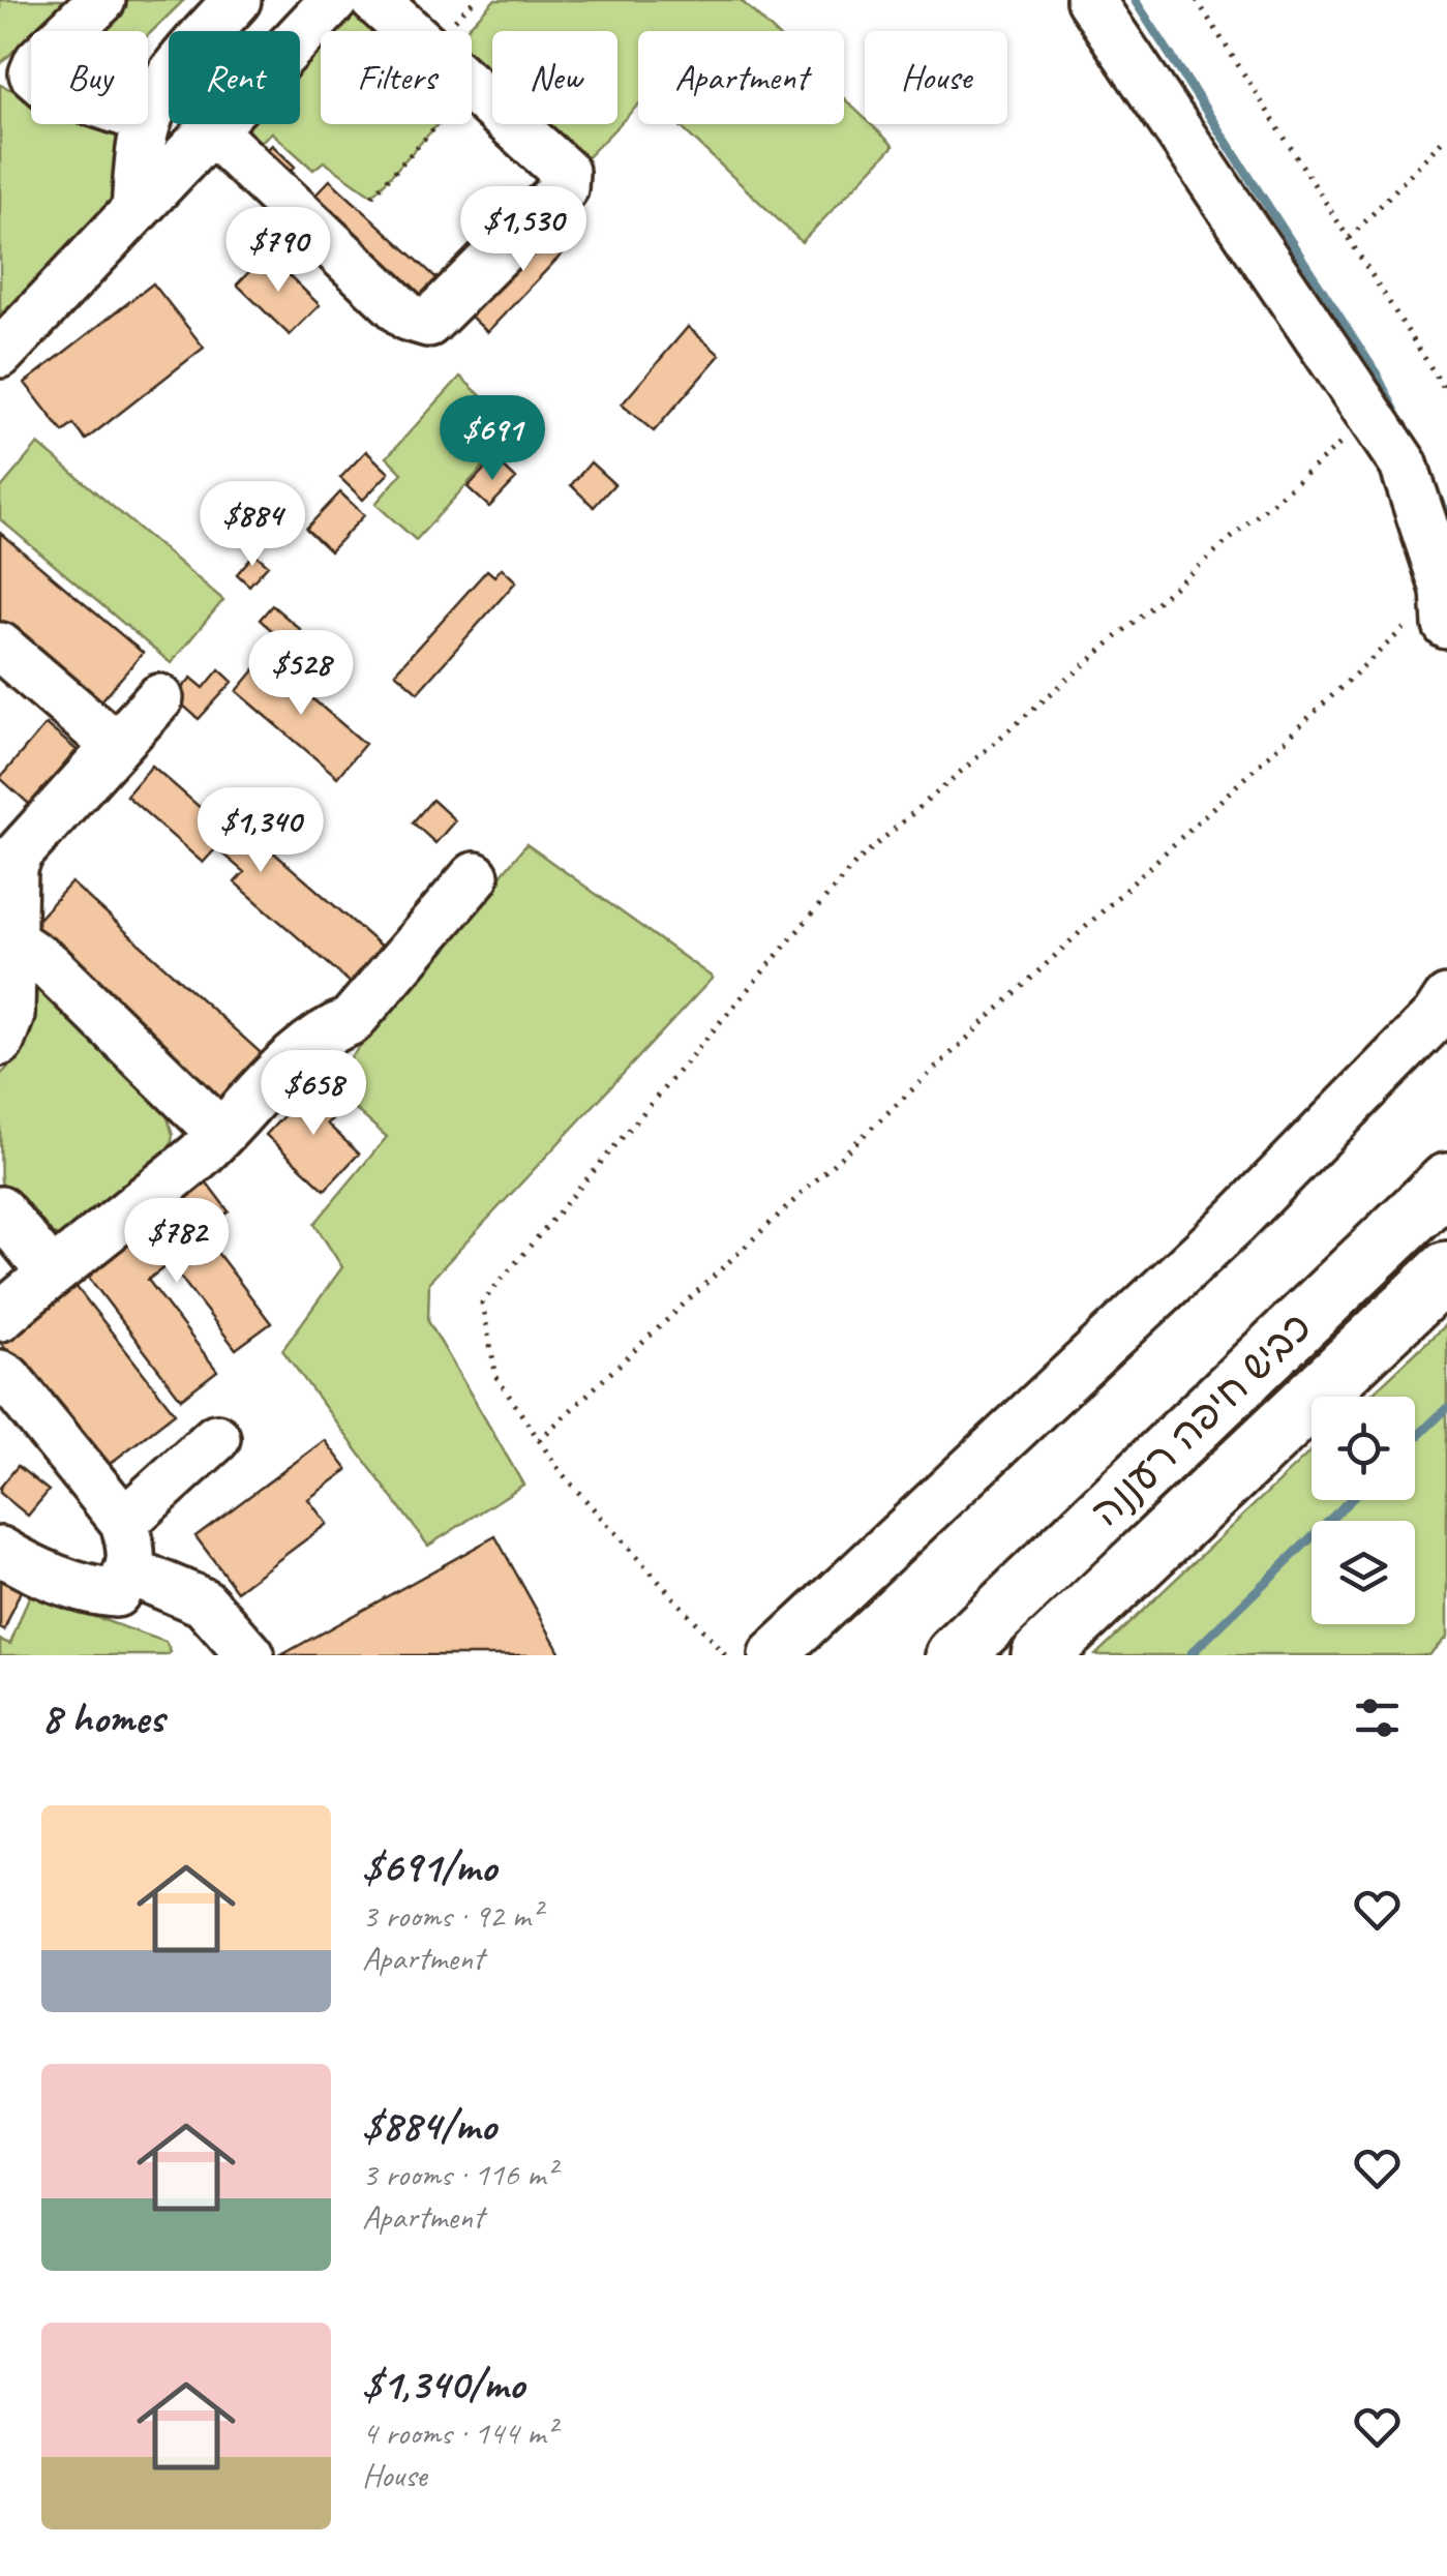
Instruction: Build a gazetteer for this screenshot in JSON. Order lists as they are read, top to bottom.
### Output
{
  "streets": {
    "highway": ["כביש חיפה רעננה"]
  },
  "page": {
    "chip": [
      "Buy",
      "Rent",
      "Filters",
      "New",
      "Apartment",
      "House"
    ],
    "price": [
      "$1,530",
      "$790",
      "$691",
      "$884",
      "$528",
      "$1,340",
      "$658",
      "$782"
    ],
    "heading": "8 homes",
    "list": [
      {
        "name": "$691/mo",
        "note": "3 rooms · 92 m² · Apartment"
      },
      {
        "name": "$884/mo",
        "note": "3 rooms · 116 m² · Apartment"
      },
      {
        "name": "$1,340/mo",
        "note": "4 rooms · 144 m² · House"
      }
    ]
  }
}
